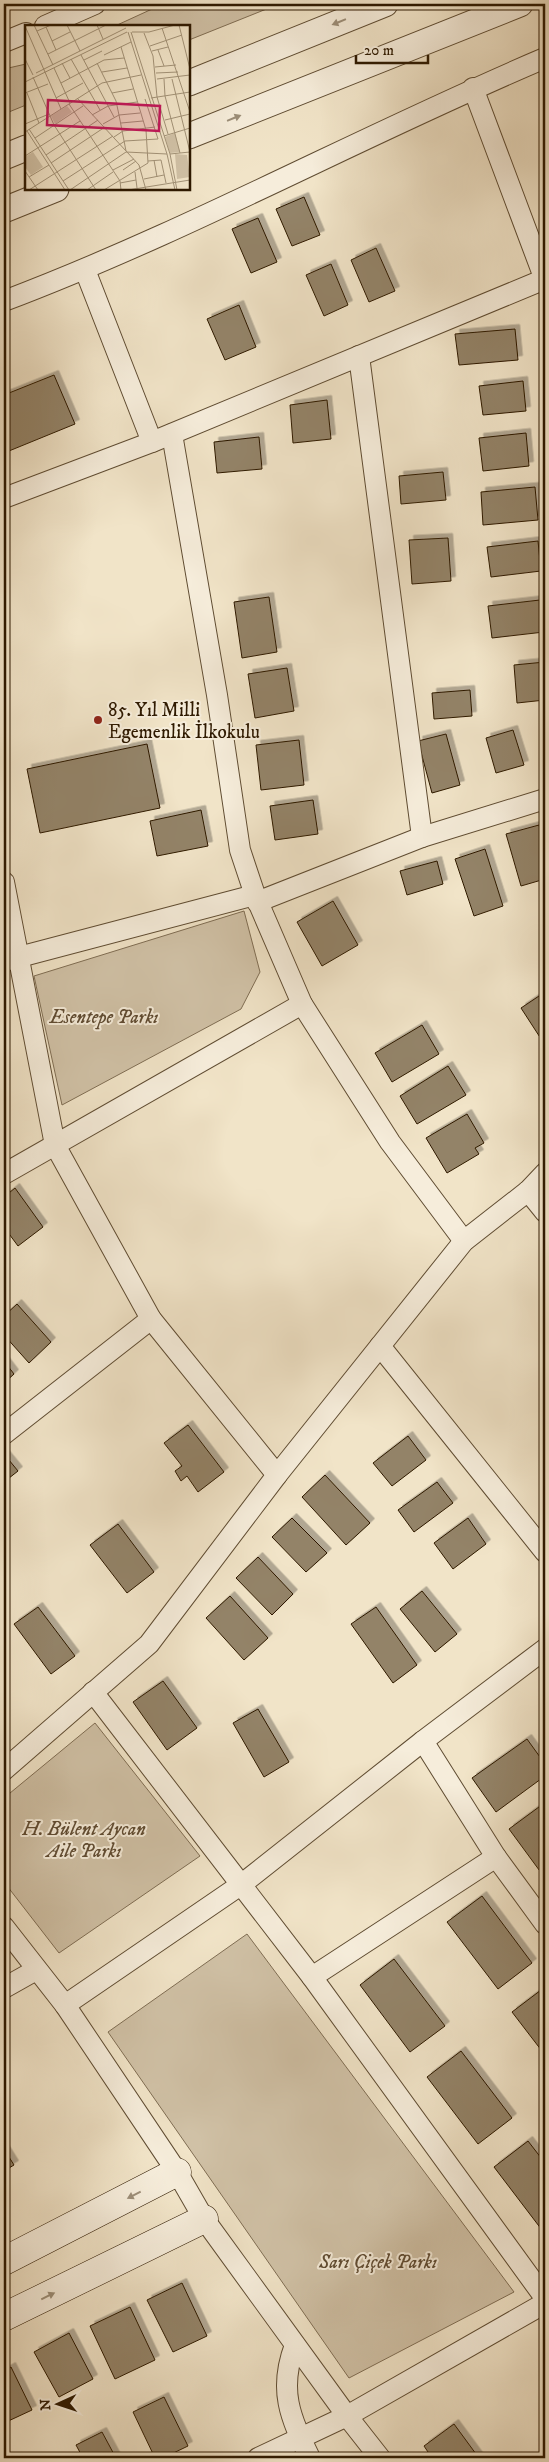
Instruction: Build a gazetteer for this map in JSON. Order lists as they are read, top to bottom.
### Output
{
  "parks": ["Esentepe Parkı", "H. Bülent Aycan Aile Parkı", "Sarı Çiçek Parkı"],
  "places": ["85. Yıl Milli Egemenlik İlkokulu"],
  "scale_bar": "20 m",
  "north": "left"
}
